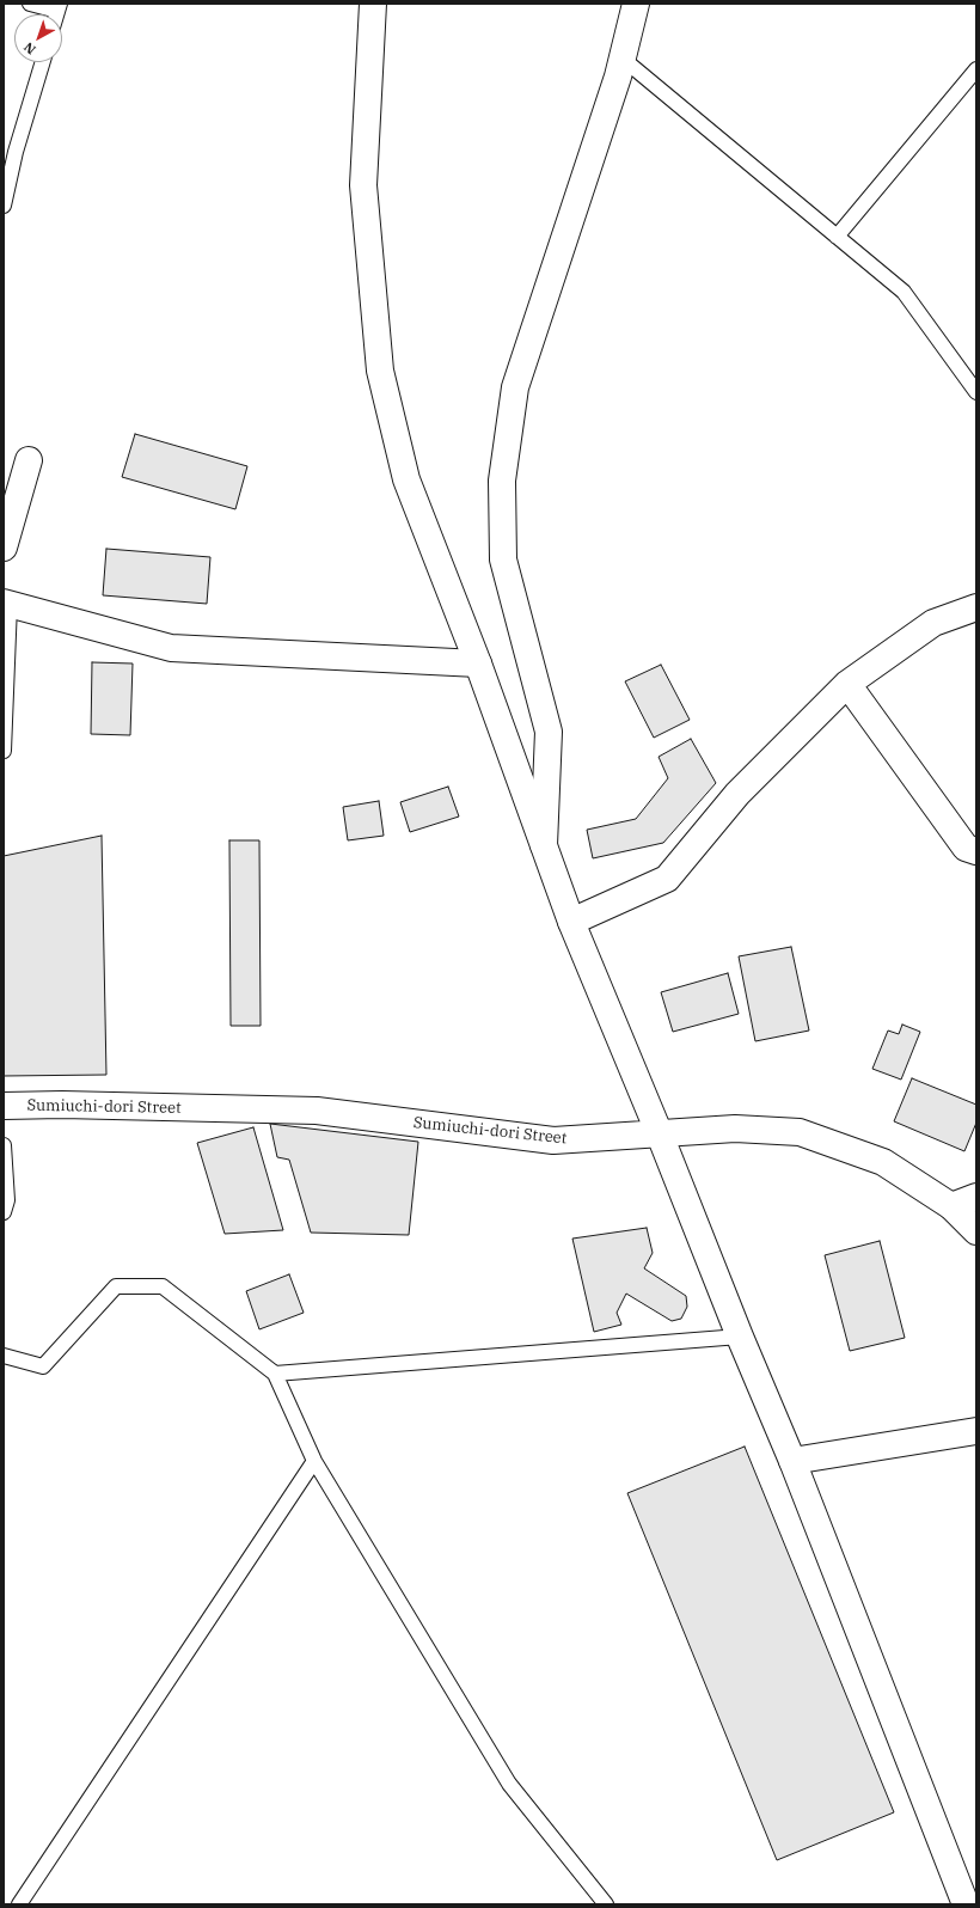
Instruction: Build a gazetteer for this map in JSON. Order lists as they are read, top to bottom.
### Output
{
  "streets": {
    "street": ["Sumiuchi-dori Street"]
  },
  "north": "bottom left"
}
